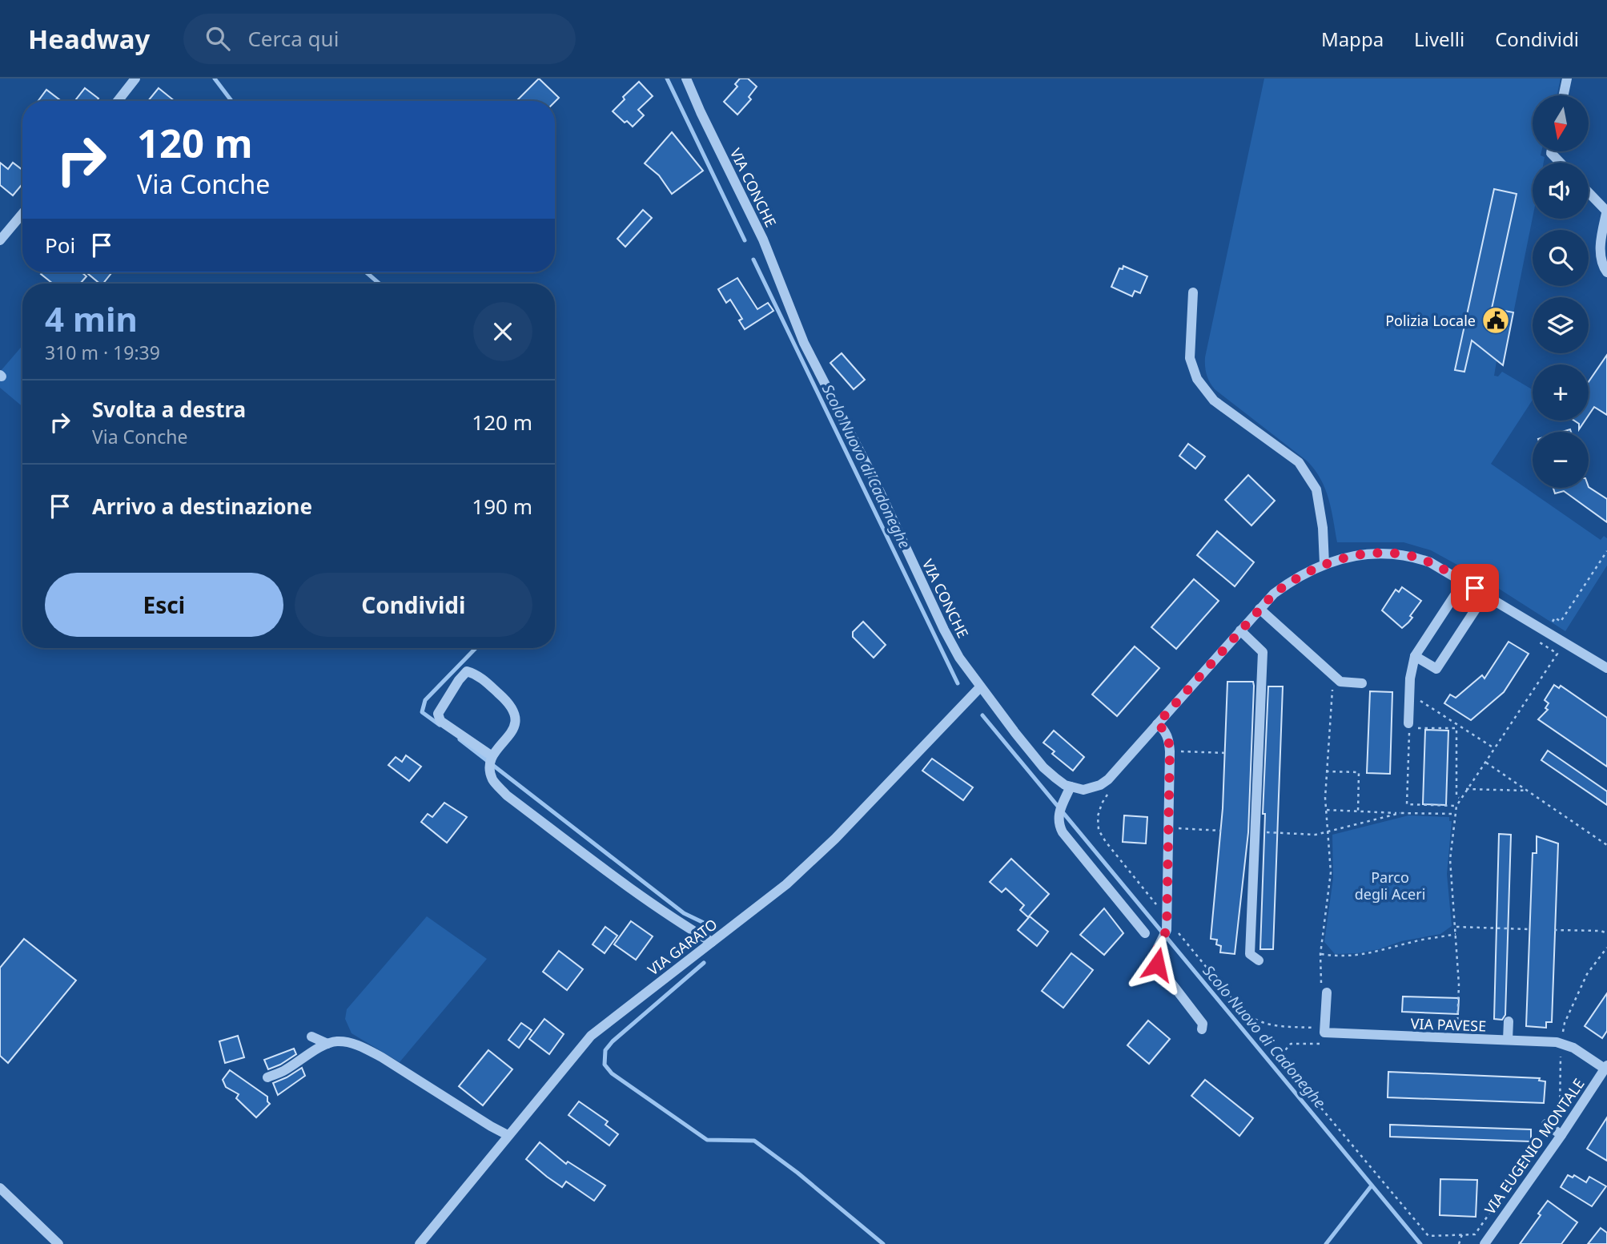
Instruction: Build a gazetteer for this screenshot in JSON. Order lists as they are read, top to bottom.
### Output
{
  "streets": {
    "street": [
      "VIA CONCHE",
      "VIA GARATO",
      "VIA PAVESE",
      "VIA EUGENIO MONTALE"
    ]
  },
  "crossings": [
    ["VIA CONCHE", "VIA GARATO"],
    ["VIA PAVESE", "VIA EUGENIO MONTALE"]
  ],
  "water": ["Scolo Nuovo di Cadoneghe"],
  "parks": ["Parco degli Aceri"],
  "places": {
    "public building": ["Polizia Locale"]
  },
  "north": "bottom",
  "page": {
    "header": "Headway",
    "search": "Cerca qui",
    "nav": ["Mappa", "Livelli", "Condividi"],
    "map_buttons": ["+", "−"],
    "turn": ["120 m", "Via Conche"],
    "then": "Poi",
    "heading": ["4 min", "310 m · 19:39"],
    "list": [
      {
        "name": "Svolta a destra",
        "note": "Via Conche",
        "value": "120 m"
      },
      {
        "name": "Arrivo a destinazione",
        "value": "190 m"
      }
    ],
    "buttons": ["Esci", "Condividi"]
  }
}
